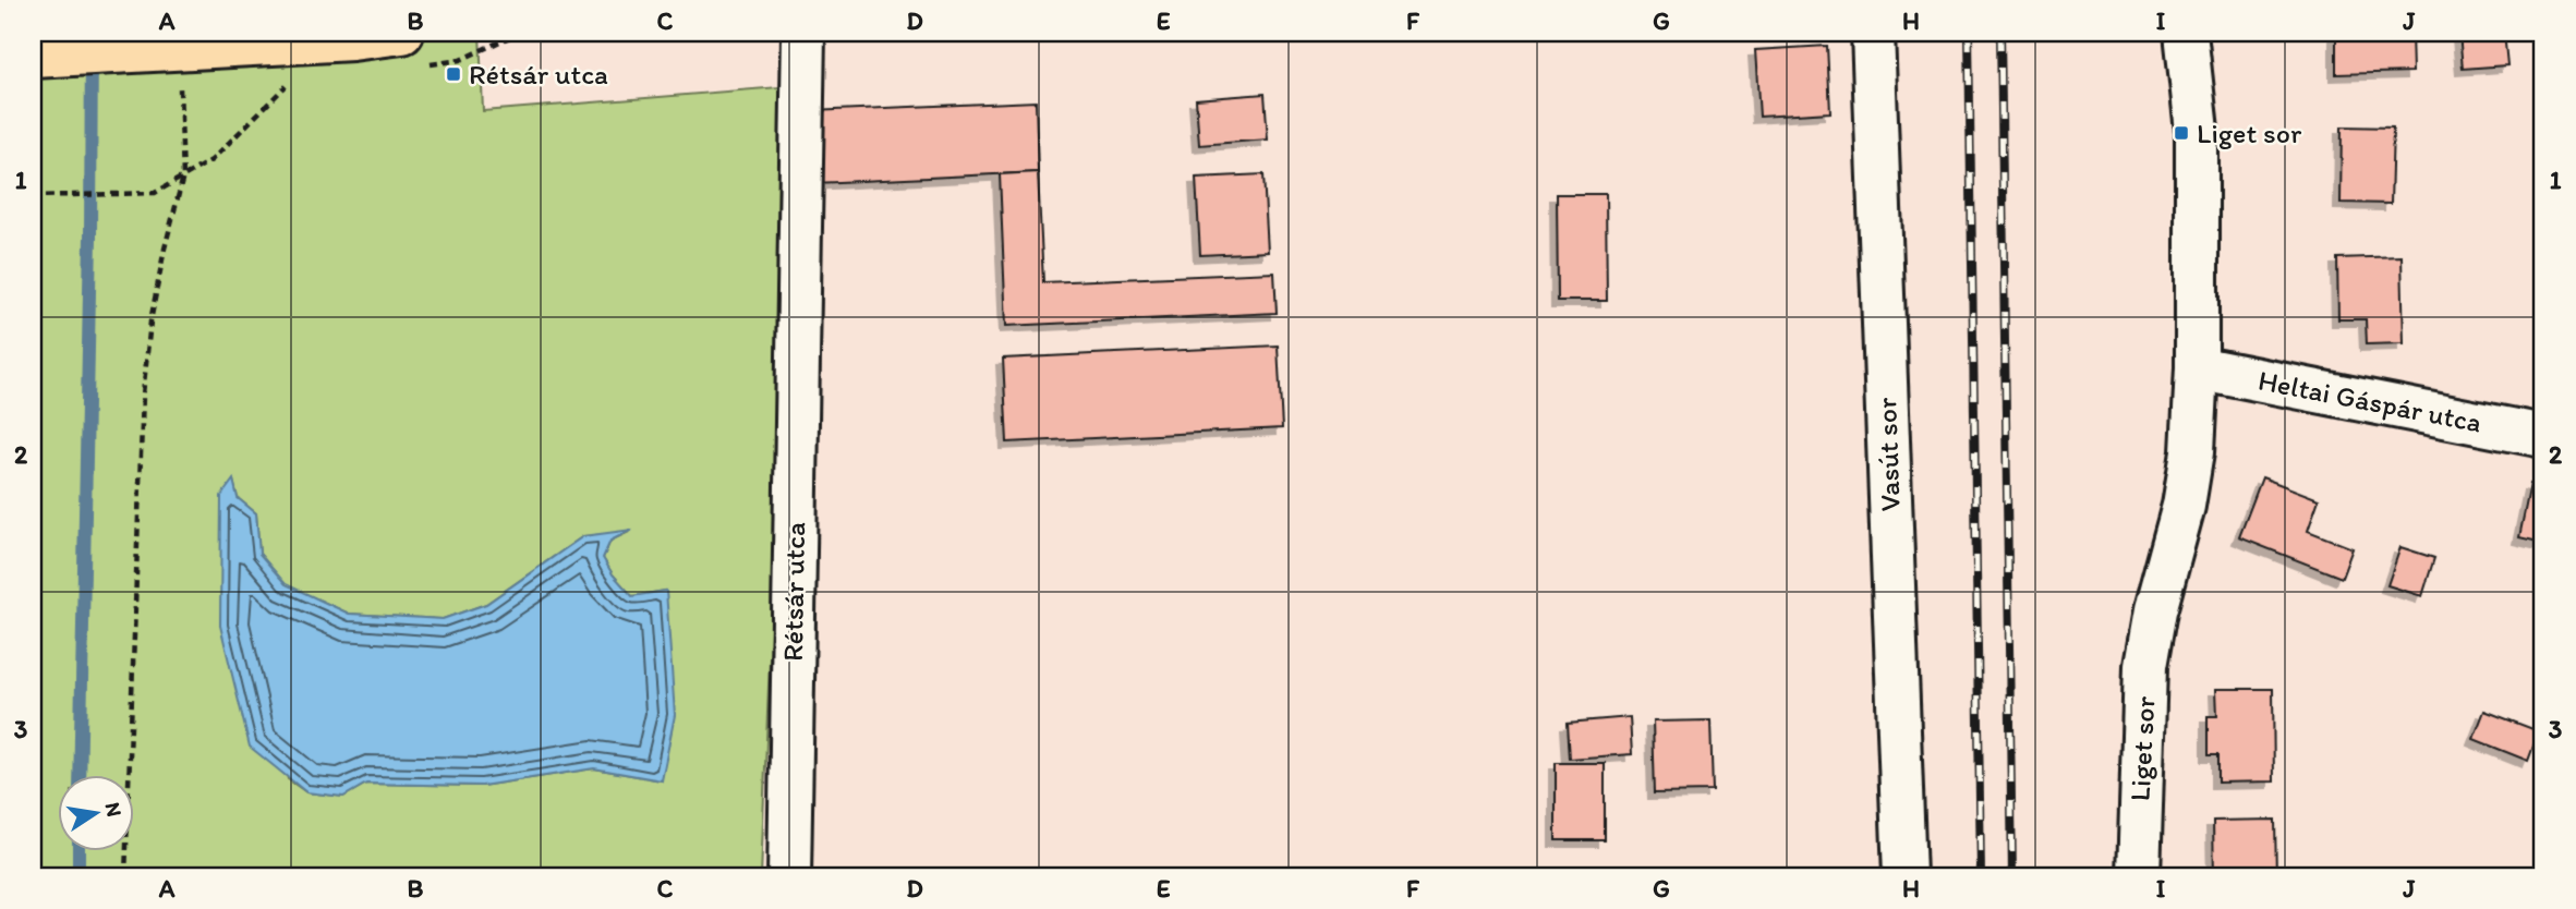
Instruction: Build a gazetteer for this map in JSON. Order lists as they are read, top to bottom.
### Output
{
  "streets": {
    "street": [
      "Heltai Gáspár utca",
      "Vasút sor",
      "Rétsár utca",
      "Liget sor"
    ]
  },
  "crossings": [
    ["Heltai Gáspár utca", "Liget sor"]
  ],
  "places": {
    "transit": ["Rétsár utca", "Liget sor"]
  },
  "north": "right",
  "grid": {
    "columns": [
      "A",
      "B",
      "C",
      "D",
      "E",
      "F",
      "G",
      "H",
      "I",
      "J"
    ],
    "rows": ["1", "2", "3"]
  }
}
